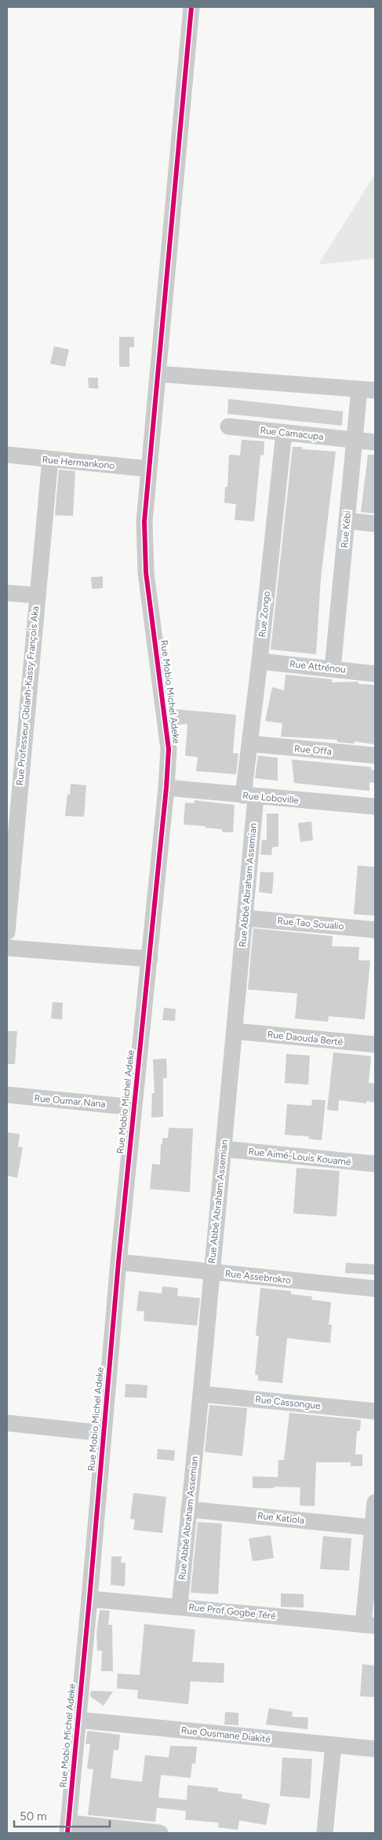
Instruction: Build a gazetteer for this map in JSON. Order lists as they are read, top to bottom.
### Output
{
  "streets": {
    "street": [
      "Rue Camacupa",
      "Rue Hermankono",
      "Rue Kébi",
      "Rue Zongo",
      "Rue Attrénou",
      "Rue Mobio Michel Adeke",
      "Rue Professeur Gblanh-Kassy François Aka",
      "Rue Offa",
      "Rue Loboville",
      "Rue Abbé Abraham Assemian",
      "Rue Tao Soualio",
      "Rue Daouda Berté",
      "Rue Oumar Nana",
      "Rue Aimé-Louis Kouamé",
      "Rue Assebrokro",
      "Rue Cassongue",
      "Rue Katiola",
      "Rue Prof Gogbe Téré",
      "Rue Ousmane Diakité"
    ]
  },
  "crossings": [
    ["Rue Camacupa", "Rue Kébi"],
    ["Rue Camacupa", "Rue Zongo"],
    ["Rue Hermankono", "Rue Mobio Michel Adeke"],
    ["Rue Hermankono", "Rue Professeur Gblanh-Kassy François Aka"],
    ["Rue Kébi", "Rue Attrénou"],
    ["Rue Zongo", "Rue Attrénou"],
    ["Rue Zongo", "Rue Offa"],
    ["Rue Zongo", "Rue Loboville"],
    ["Rue Zongo", "Rue Abbé Abraham Assemian"],
    ["Rue Mobio Michel Adeke", "Rue Loboville"],
    ["Rue Mobio Michel Adeke", "Rue Oumar Nana"],
    ["Rue Mobio Michel Adeke", "Rue Assebrokro"],
    ["Rue Mobio Michel Adeke", "Rue Prof Gogbe Téré"],
    ["Rue Mobio Michel Adeke", "Rue Ousmane Diakité"],
    ["Rue Loboville", "Rue Abbé Abraham Assemian"],
    ["Rue Abbé Abraham Assemian", "Rue Tao Soualio"],
    ["Rue Abbé Abraham Assemian", "Rue Daouda Berté"],
    ["Rue Abbé Abraham Assemian", "Rue Aimé-Louis Kouamé"],
    ["Rue Abbé Abraham Assemian", "Rue Assebrokro"],
    ["Rue Abbé Abraham Assemian", "Rue Cassongue"],
    ["Rue Abbé Abraham Assemian", "Rue Katiola"],
    ["Rue Abbé Abraham Assemian", "Rue Prof Gogbe Téré"]
  ],
  "scale_bar": "50 m"
}
